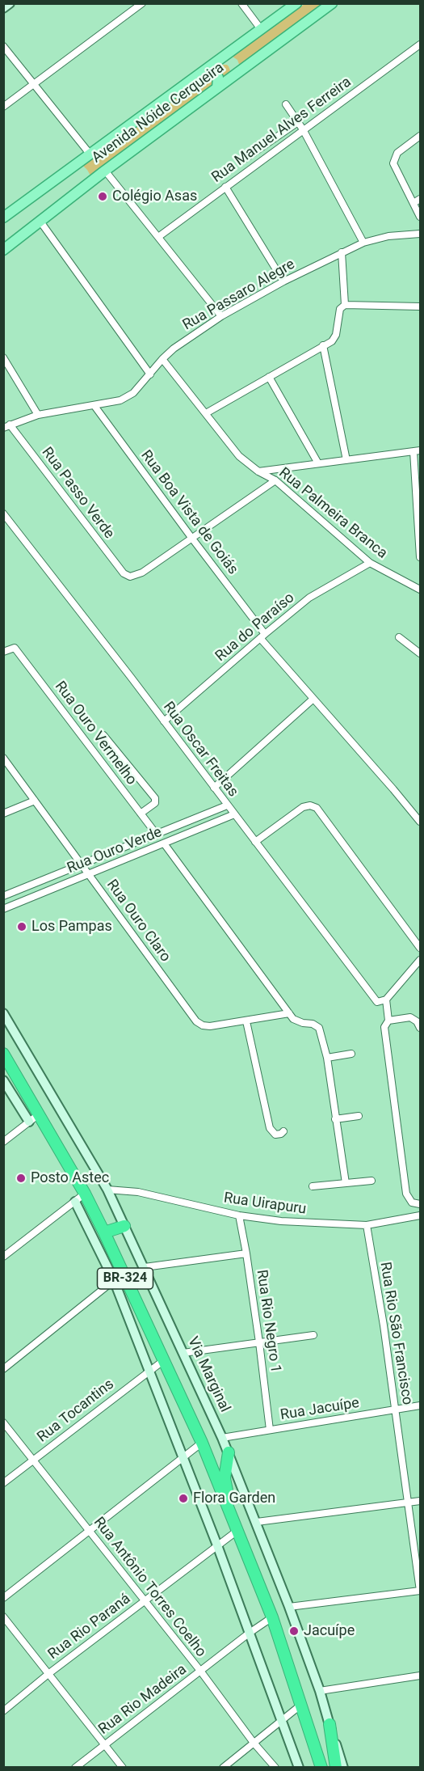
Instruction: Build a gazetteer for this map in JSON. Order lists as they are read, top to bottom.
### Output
{
  "streets": {
    "highway": ["BR-324"],
    "main road": ["Avenida Nóide Cerqueira"],
    "street": [
      "Rua Manuel Alves Ferreira",
      "Rua Passaro Alegre",
      "Rua Passo Verde",
      "Rua Boa Vista de Goiás",
      "Rua Palmeira Branca",
      "Rua do Paraíso",
      "Rua Ouro Vermelho",
      "Rua Oscar Freitas",
      "Rua Ouro Verde",
      "Rua Ouro Claro",
      "Rua Uirapuru",
      "Rua Rio Negro 1",
      "Rua Rio São Francisco",
      "Via Marginal",
      "Rua Jacuípe",
      "Rua Tocantins",
      "Rua Antônio Torres Coelho",
      "Rua Rio Paraná",
      "Rua Rio Madeira"
    ]
  },
  "crossings": [
    ["Rua Passaro Alegre", "Rua Passo Verde"],
    ["Rua Passaro Alegre", "Rua Boa Vista de Goiás"],
    ["Rua Passaro Alegre", "Rua Palmeira Branca"],
    ["Rua Passo Verde", "Rua Boa Vista de Goiás"],
    ["Rua Boa Vista de Goiás", "Rua do Paraíso"],
    ["Rua Palmeira Branca", "Rua do Paraíso"],
    ["Rua do Paraíso", "Rua Oscar Freitas"],
    ["Rua Ouro Vermelho", "Rua Ouro Verde"],
    ["Rua Oscar Freitas", "Rua Ouro Verde"],
    ["Rua Ouro Verde", "Rua Ouro Claro"],
    ["Rua Uirapuru", "Rua Rio Negro 1"],
    ["Rua Uirapuru", "Rua Rio São Francisco"],
    ["Rua Uirapuru", "Via Marginal"],
    ["BR-324", "Rua Tocantins"],
    ["BR-324", "Rua Rio Paraná"],
    ["BR-324", "Rua Rio Madeira"],
    ["Rua Rio Negro 1", "Rua Jacuípe"],
    ["Rua Rio São Francisco", "Rua Jacuípe"],
    ["Via Marginal", "Rua Jacuípe"],
    ["Rua Tocantins", "Rua Antônio Torres Coelho"],
    ["Rua Antônio Torres Coelho", "Rua Rio Paraná"],
    ["Rua Antônio Torres Coelho", "Rua Rio Madeira"]
  ],
  "places": [
    "Colégio Asas",
    "Los Pampas",
    "Posto Astec",
    "Flora Garden",
    "Jacuípe"
  ]
}
